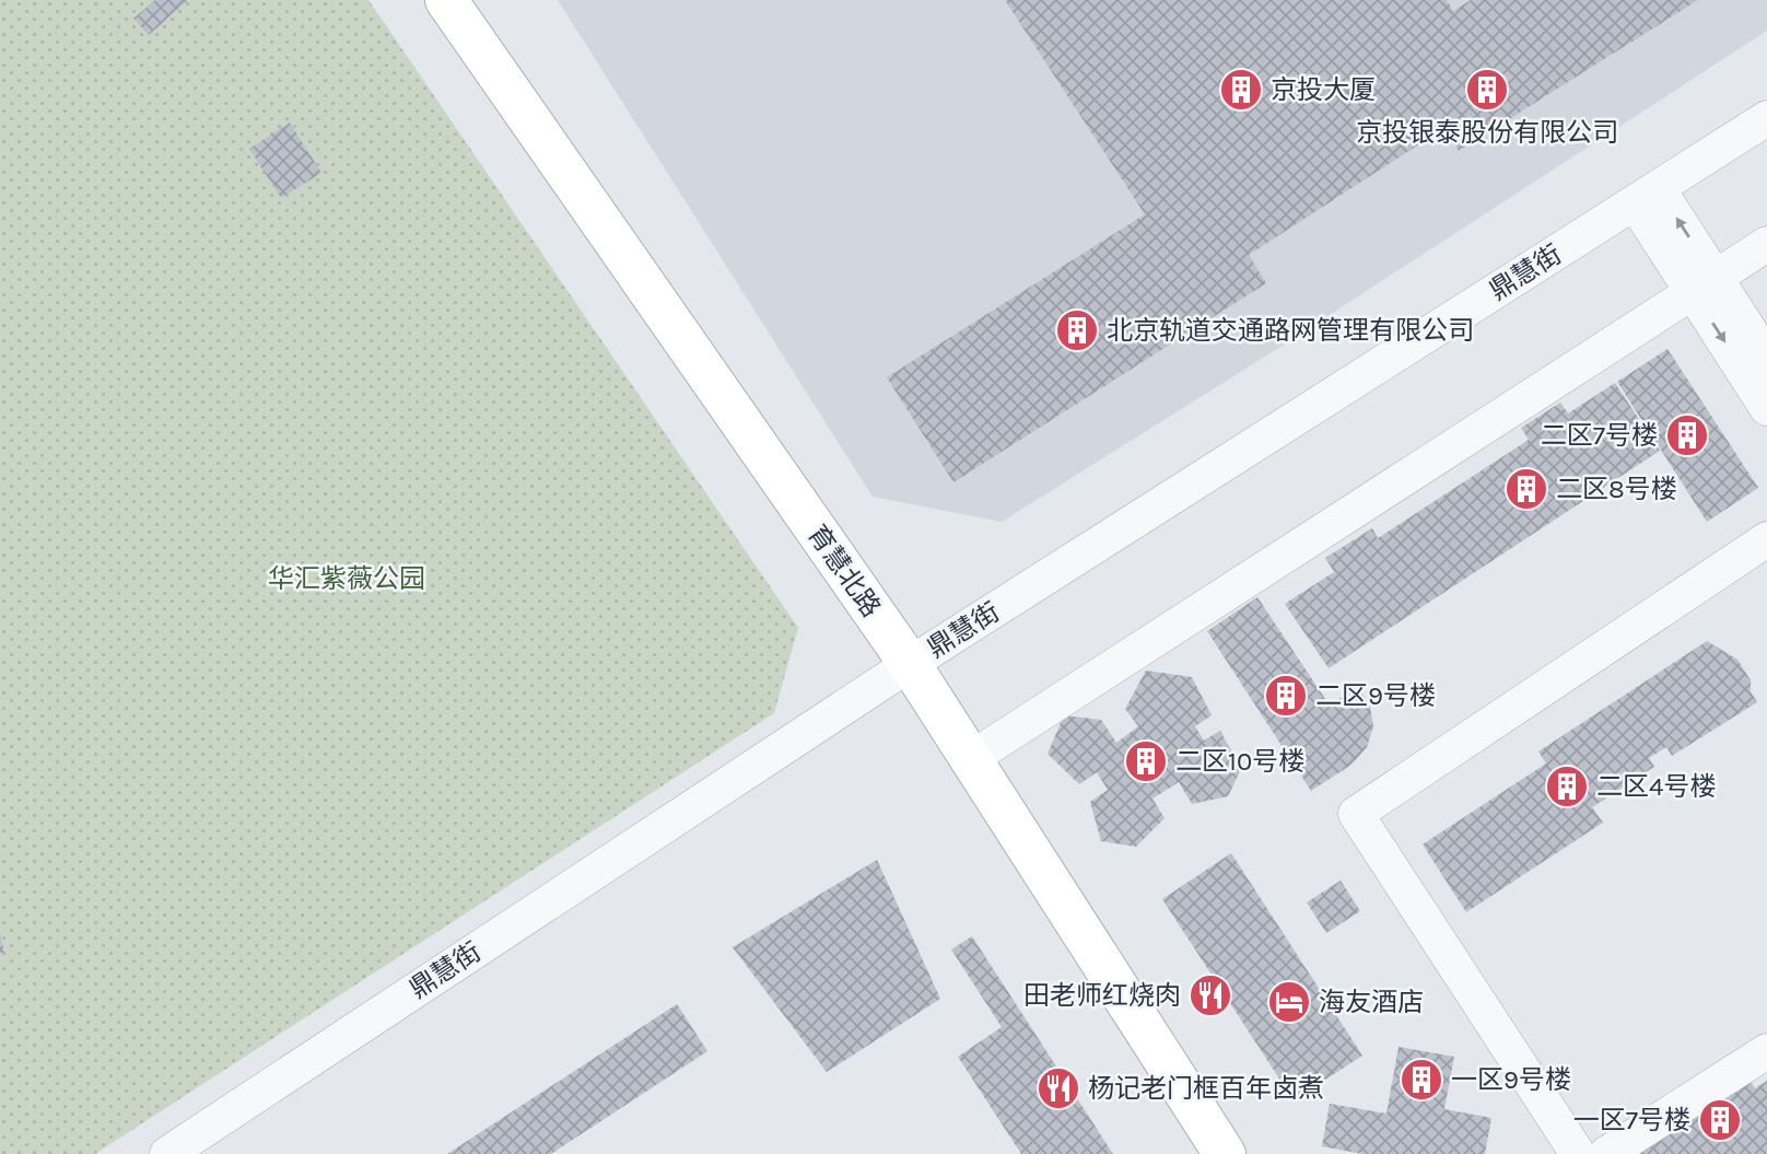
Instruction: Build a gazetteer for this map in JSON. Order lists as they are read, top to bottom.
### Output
{
  "streets": {
    "street": ["鼎慧街", "育慧北路"]
  },
  "crossings": [
    ["鼎慧街", "育慧北路"]
  ],
  "parks": ["华汇紫薇公园"],
  "places": {
    "building": [
      "京投大厦",
      "京投银泰股份有限公司",
      "北京轨道交通路网管理有限公司",
      "二区7号楼",
      "二区8号楼",
      "二区9号楼",
      "二区10号楼",
      "二区4号楼",
      "一区9号楼",
      "一区7号楼"
    ],
    "restaurant": ["田老师红烧肉", "杨记老门框百年卤煮"],
    "hotel": ["海友酒店"]
  }
}
